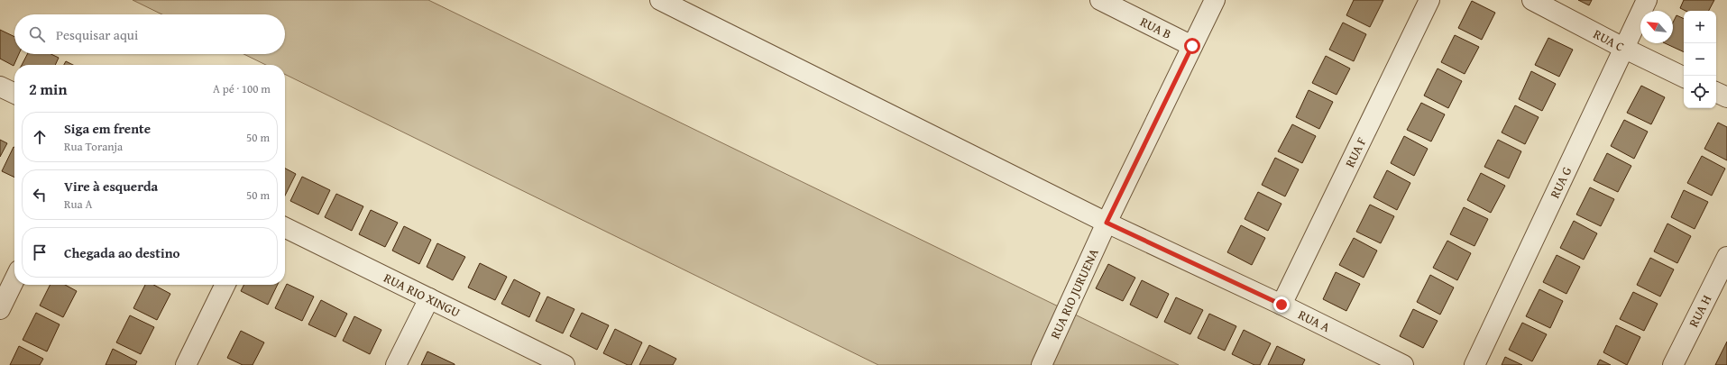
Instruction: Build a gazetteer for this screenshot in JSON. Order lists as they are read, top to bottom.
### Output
{
  "streets": {
    "street": [
      "RUA B",
      "RUA C",
      "RUA F",
      "RUA G",
      "RUA RIO JURUENA",
      "RUA RIO XINGU",
      "RUA H",
      "RUA A"
    ]
  },
  "crossings": [
    ["RUA B", "RUA RIO JURUENA"],
    ["RUA C", "RUA G"],
    ["RUA F", "RUA A"],
    ["RUA RIO JURUENA", "RUA A"]
  ],
  "north": "top left",
  "page": {
    "map_buttons": ["+", "−"],
    "search": "Pesquisar aqui",
    "heading": ["2 min", "A pé · 100 m"],
    "list": [
      ["Siga em frente", "Rua Toranja", "50 m"],
      ["Vire à esquerda", "Rua A", "50 m"],
      "Chegada ao destino"
    ]
  }
}
